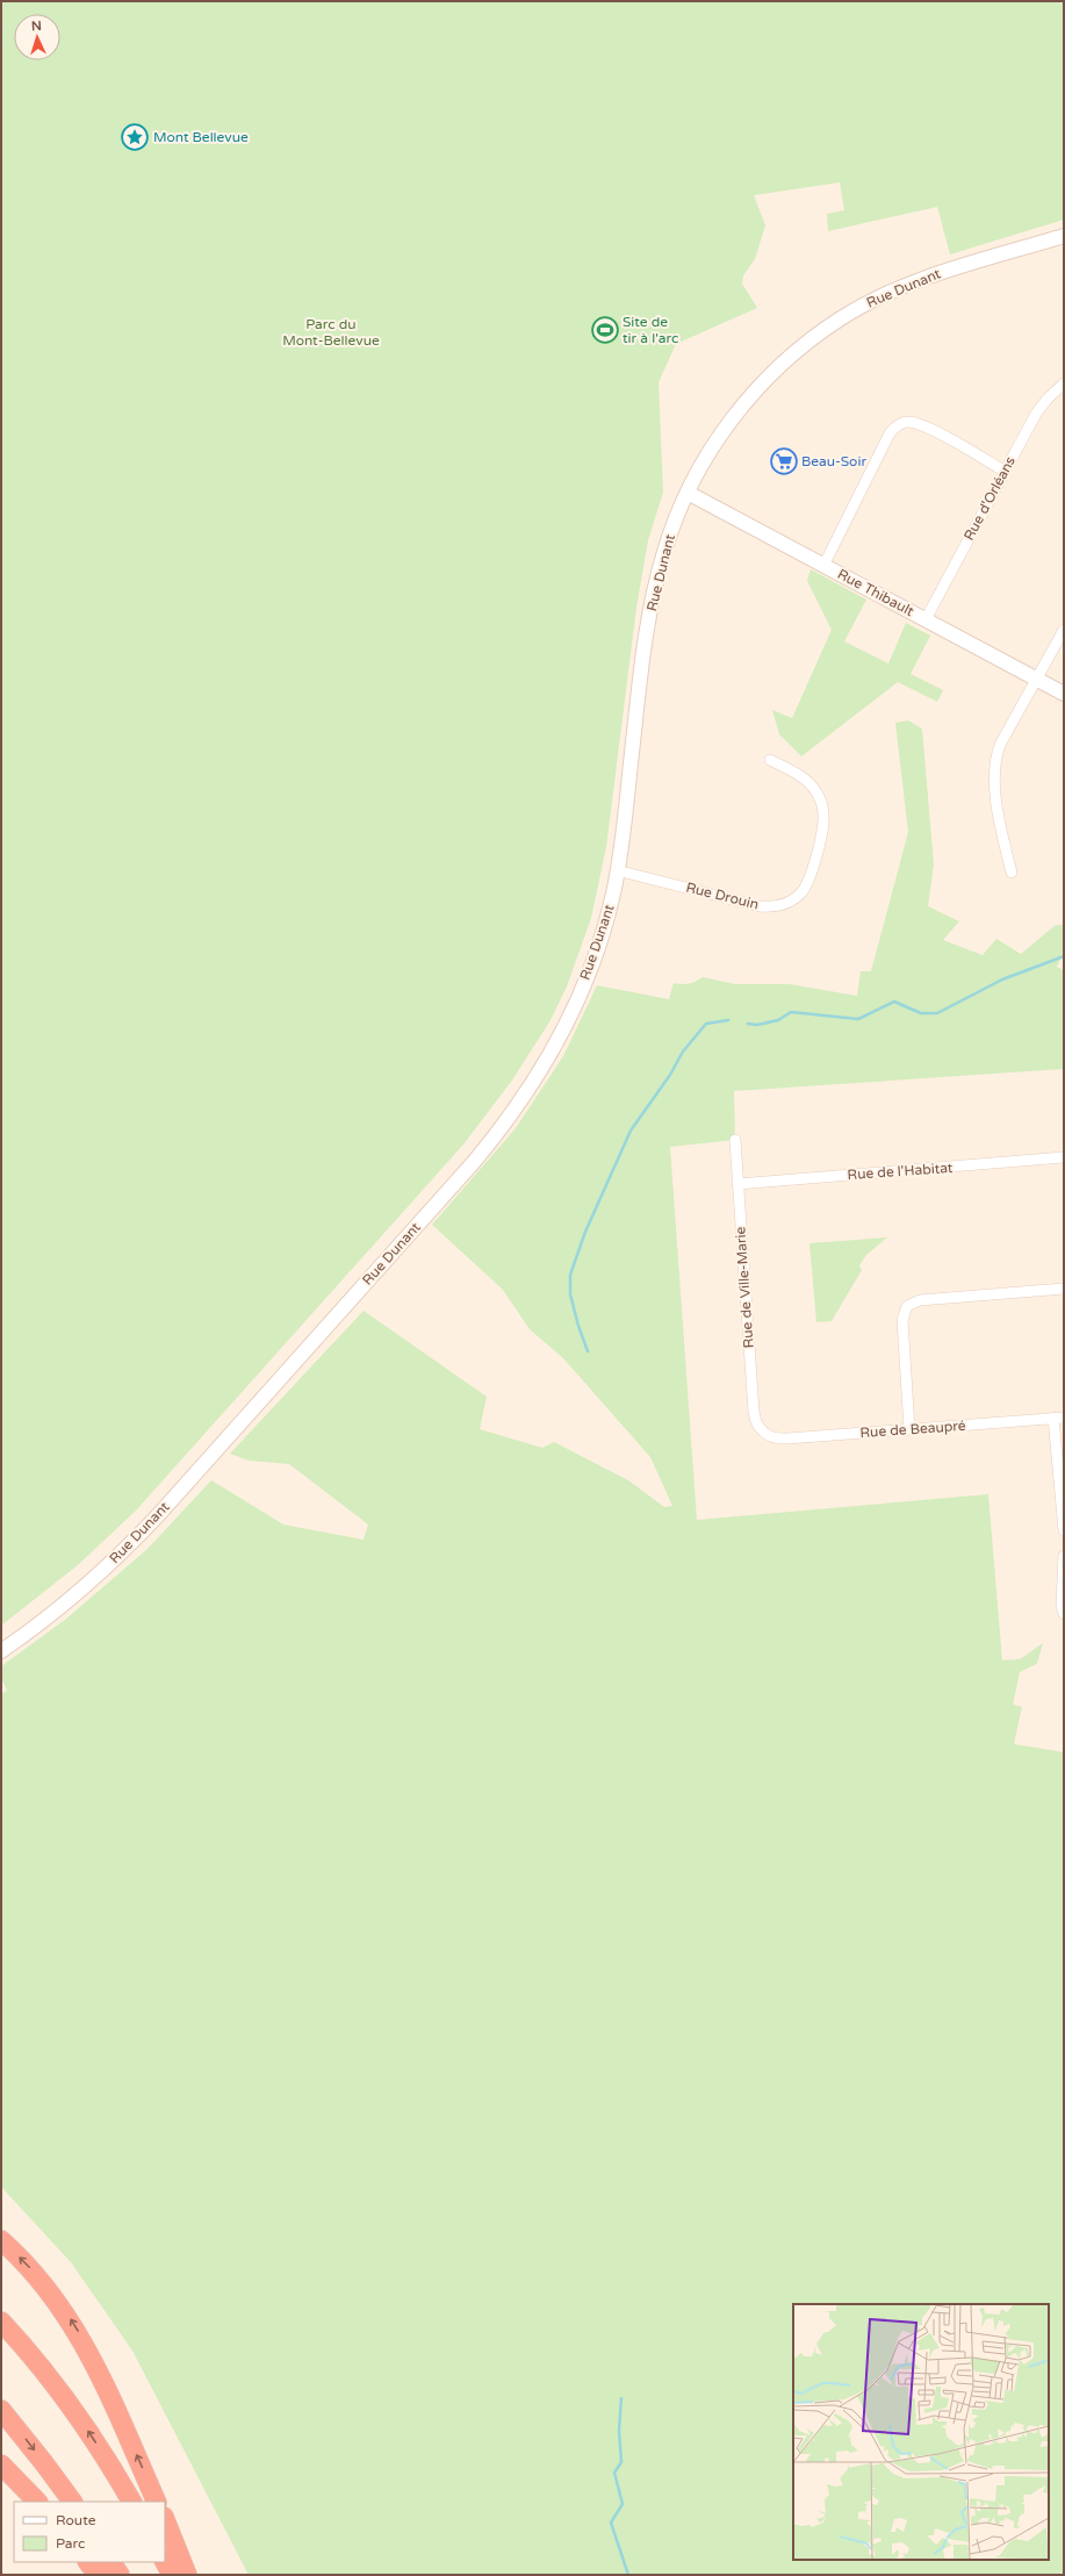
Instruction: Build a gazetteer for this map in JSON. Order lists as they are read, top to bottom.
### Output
{
  "streets": {
    "street": [
      "Rue Dunant",
      "Rue d'Orléans",
      "Rue Thibault",
      "Rue Drouin",
      "Rue de l'Habitat",
      "Rue de Ville-Marie",
      "Rue de Beaupré"
    ]
  },
  "crossings": [
    ["Rue Dunant", "Rue Thibault"],
    ["Rue Dunant", "Rue Drouin"],
    ["Rue d'Orléans", "Rue Thibault"],
    ["Rue de l'Habitat", "Rue de Ville-Marie"],
    ["Rue de Ville-Marie", "Rue de Beaupré"]
  ],
  "parks": ["Parc du Mont-Bellevue"],
  "places": {
    "place": ["Mont Bellevue"],
    "sports": ["Site de tir à l'arc"],
    "supermarket": ["Beau-Soir"]
  },
  "legend": ["Route", "Parc"],
  "north": "top"
}
